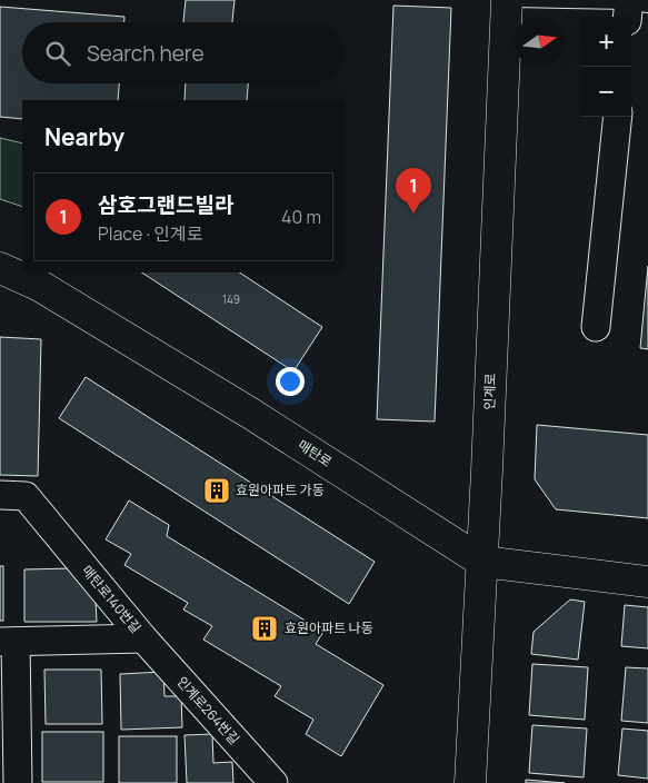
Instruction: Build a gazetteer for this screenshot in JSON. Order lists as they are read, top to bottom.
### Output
{
  "streets": {
    "street": [
      "인계로",
      "매탄로",
      "매탄로140번길",
      "인계로264번길"
    ]
  },
  "crossings": [
    ["인계로", "매탄로"],
    ["매탄로140번길", "인계로264번길"]
  ],
  "places": {
    "building": ["효원아파트 가동", "효원아파트 나동"]
  },
  "house_numbers": ["149"],
  "north": "right",
  "page": {
    "map_buttons": ["+", "−"],
    "search": "Search here",
    "heading": "Nearby",
    "pins": "1",
    "list": [
      {
        "mark": "1",
        "name": "삼호그랜드빌라",
        "note": "Place · 인계로",
        "value": "40 m"
      }
    ]
  }
}
